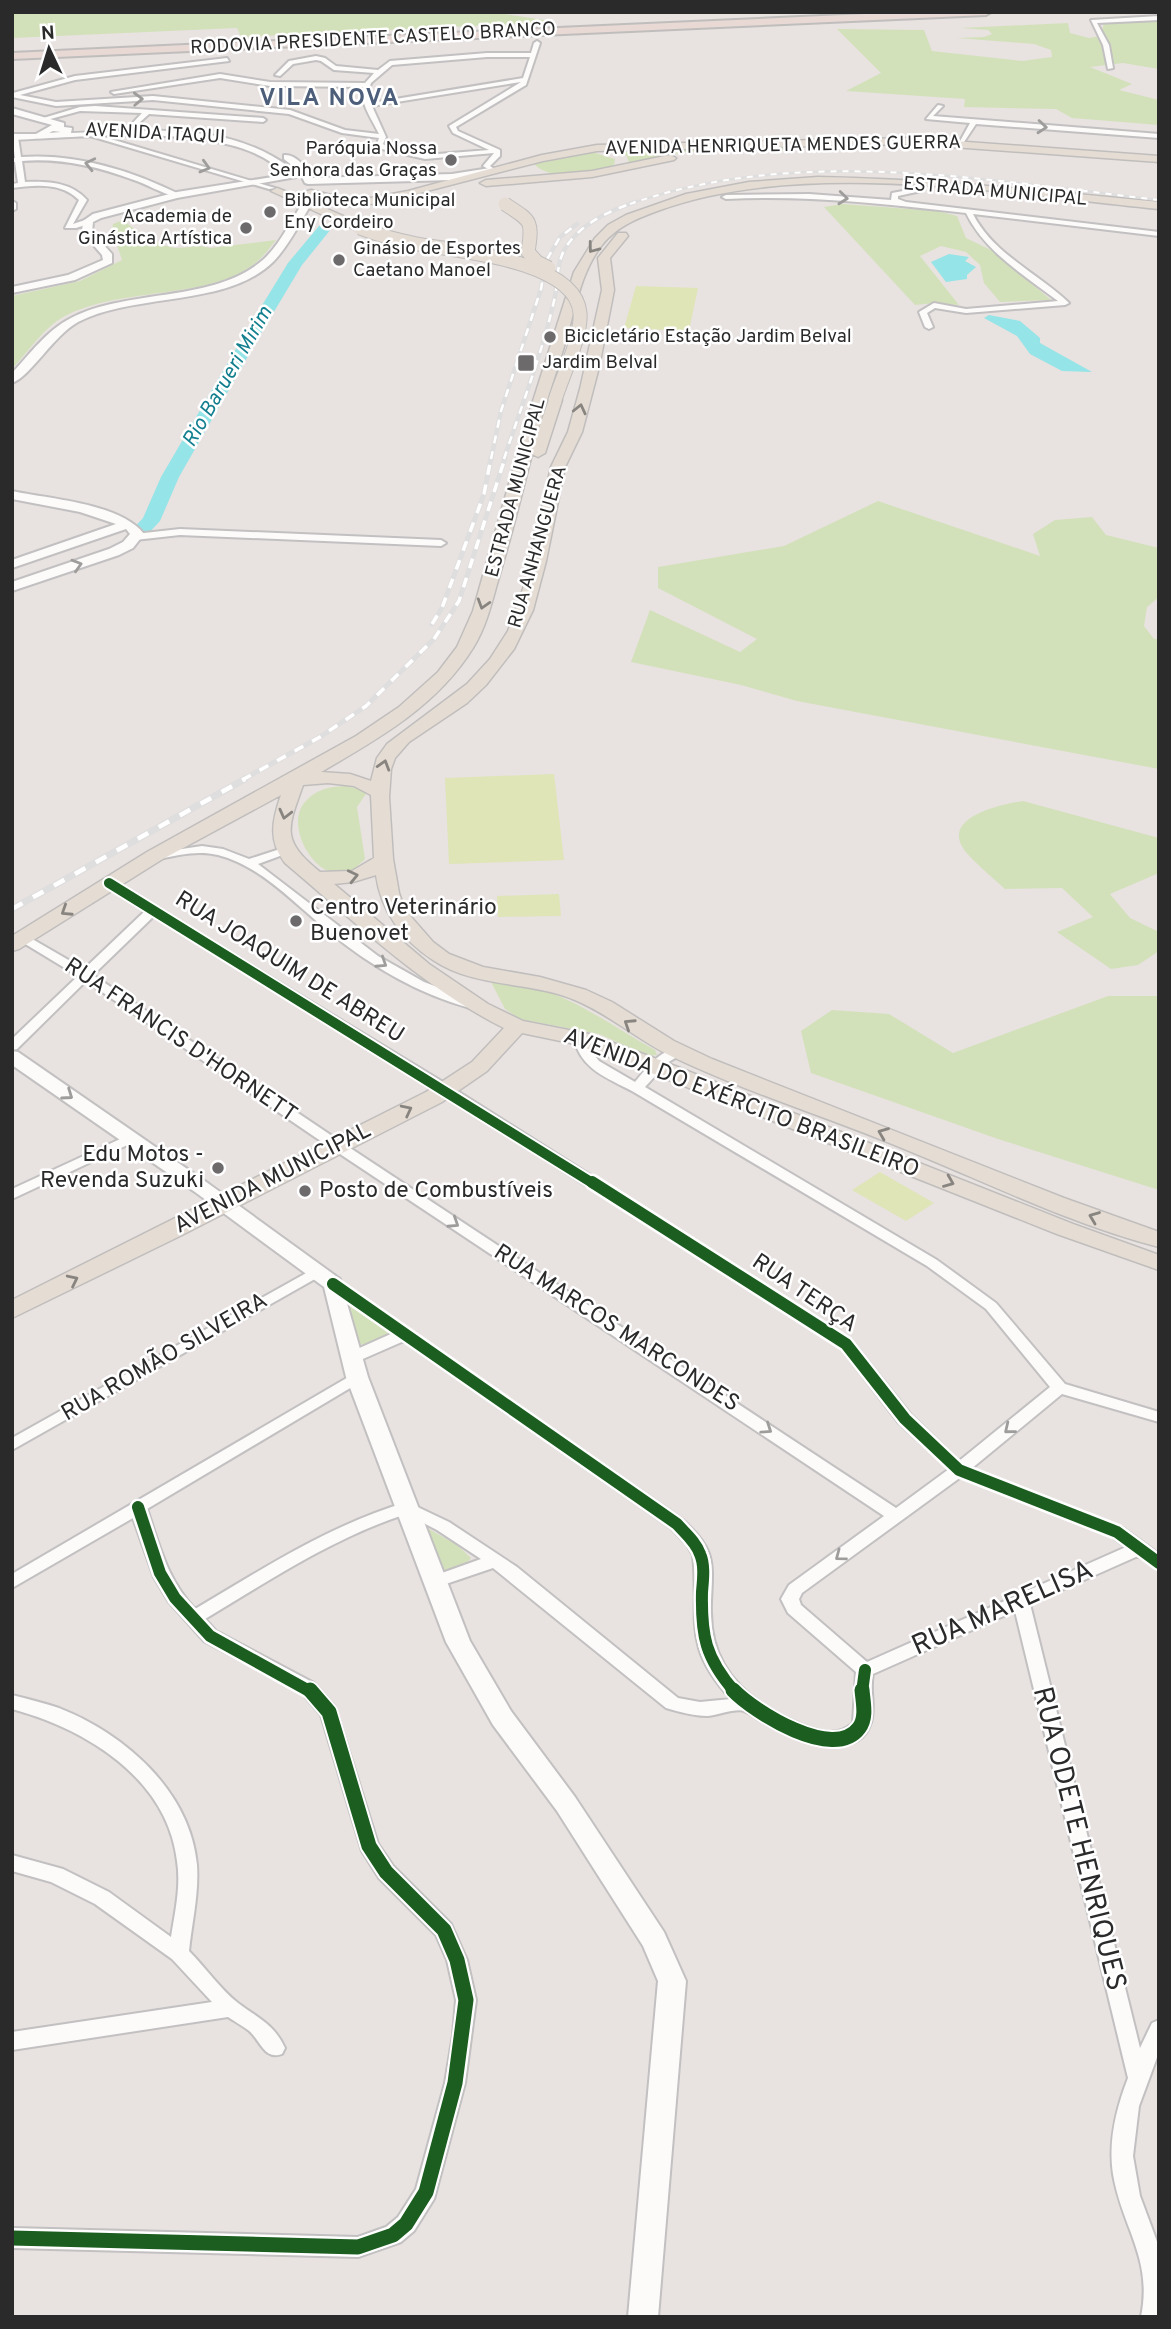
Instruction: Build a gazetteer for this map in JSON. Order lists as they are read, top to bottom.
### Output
{
  "streets": {
    "highway": ["RODOVIA PRESIDENTE CASTELO BRANCO"],
    "main road": [
      "AVENIDA ITAQUI",
      "AVENIDA HENRIQUETA MENDES GUERRA",
      "ESTRADA MUNICIPAL",
      "RUA ANHANGUERA",
      "AVENIDA DO EXÉRCITO BRASILEIRO",
      "AVENIDA MUNICIPAL"
    ],
    "street": [
      "RUA JOAQUIM DE ABREU",
      "RUA FRANCIS D'HORNETT",
      "RUA TERÇA",
      "RUA MARCOS MARCONDES",
      "RUA ROMÃO SILVEIRA",
      "RUA MARELISA",
      "RUA ODETE HENRIQUES"
    ]
  },
  "crossings": [
    ["ESTRADA MUNICIPAL", "RUA ANHANGUERA"],
    ["ESTRADA MUNICIPAL", "AVENIDA DO EXÉRCITO BRASILEIRO"],
    ["RUA ANHANGUERA", "AVENIDA DO EXÉRCITO BRASILEIRO"],
    ["RUA JOAQUIM DE ABREU", "AVENIDA MUNICIPAL"],
    ["RUA JOAQUIM DE ABREU", "RUA TERÇA"],
    ["RUA FRANCIS D'HORNETT", "AVENIDA MUNICIPAL"],
    ["RUA FRANCIS D'HORNETT", "RUA MARCOS MARCONDES"],
    ["AVENIDA DO EXÉRCITO BRASILEIRO", "AVENIDA MUNICIPAL"],
    ["AVENIDA MUNICIPAL", "RUA TERÇA"],
    ["AVENIDA MUNICIPAL", "RUA MARCOS MARCONDES"],
    ["RUA TERÇA", "RUA MARELISA"],
    ["RUA MARELISA", "RUA ODETE HENRIQUES"]
  ],
  "one_way": ["AVENIDA MUNICIPAL"],
  "districts": ["VILA NOVA"],
  "water": ["Rio Barueri Mirim"],
  "places": {
    "other": [
      "Paróquia Nossa Senhora das Graças",
      "Biblioteca Municipal Eny Cordeiro",
      "Academia de Ginástica Artística",
      "Ginásio de Esportes Caetano Manoel",
      "Bicicletário Estação Jardim Belval",
      "Centro Veterinário Buenovet",
      "Edu Motos - Revenda Suzuki",
      "Posto de Combustíveis"
    ],
    "transit": ["Jardim Belval"]
  },
  "north": "top"
}
